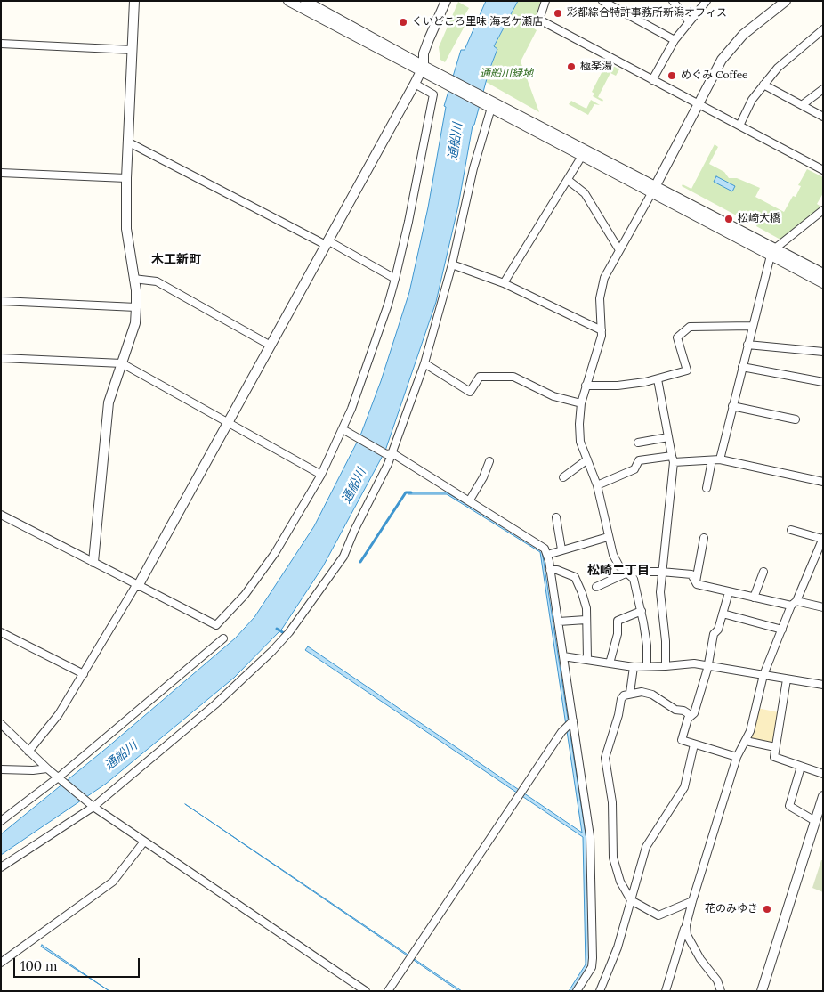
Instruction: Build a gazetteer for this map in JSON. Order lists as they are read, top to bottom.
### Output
{
  "districts": ["木工新町", "松崎二丁目"],
  "water": ["通船川"],
  "parks": ["通船川緑地"],
  "places": [
    "彩都綜合特許事務所新潟オフィス",
    "くいどころ里味 海老ケ瀬店",
    "極楽湯",
    "めぐみ Coffee",
    "松崎大橋",
    "花のみゆき"
  ],
  "scale_bar": "100 m"
}
